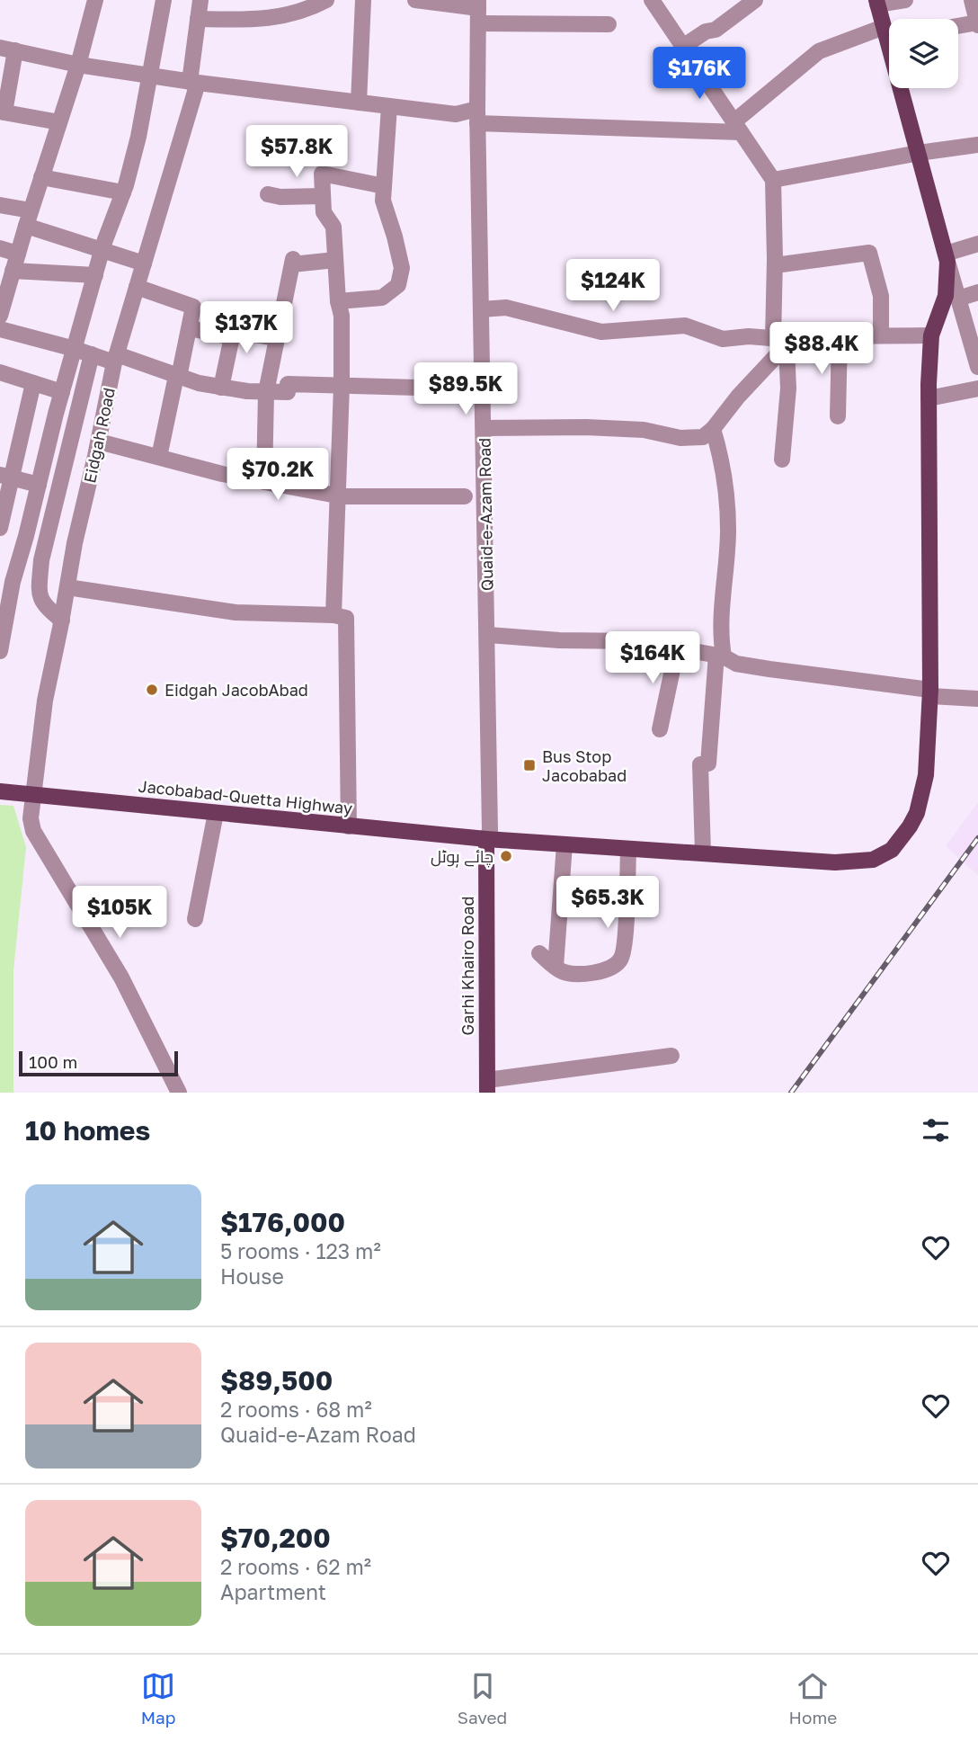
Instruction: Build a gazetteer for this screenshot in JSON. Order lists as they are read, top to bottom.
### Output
{
  "streets": {
    "main road": ["Jacobabad-Quetta Highway", "Garhi Khairo Road"],
    "street": ["Eidgah Road", "Quaid-e-Azam Road"]
  },
  "crossings": [
    ["Eidgah Road", "Jacobabad-Quetta Highway"],
    ["Quaid-e-Azam Road", "Jacobabad-Quetta Highway"],
    ["Quaid-e-Azam Road", "Garhi Khairo Road"],
    ["Jacobabad-Quetta Highway", "Garhi Khairo Road"]
  ],
  "places": {
    "other": ["Eidgah JacobAbad", "چائے ہوٹل"],
    "transit": ["Bus Stop Jacobabad"]
  },
  "scale_bar": "100 m",
  "page": {
    "price": [
      "$176K",
      "$57.8K",
      "$124K",
      "$137K",
      "$88.4K",
      "$89.5K",
      "$70.2K",
      "$164K",
      "$65.3K",
      "$105K"
    ],
    "scale": "100 m",
    "heading": "10 homes",
    "list": [
      {
        "name": "$176,000",
        "note": "5 rooms · 123 m² · House"
      },
      {
        "name": "$89,500",
        "note": "2 rooms · 68 m² · Quaid-e-Azam Road"
      },
      {
        "name": "$70,200",
        "note": "2 rooms · 62 m² · Apartment"
      }
    ],
    "tabs": ["Map", "Saved", "Home"]
  }
}
